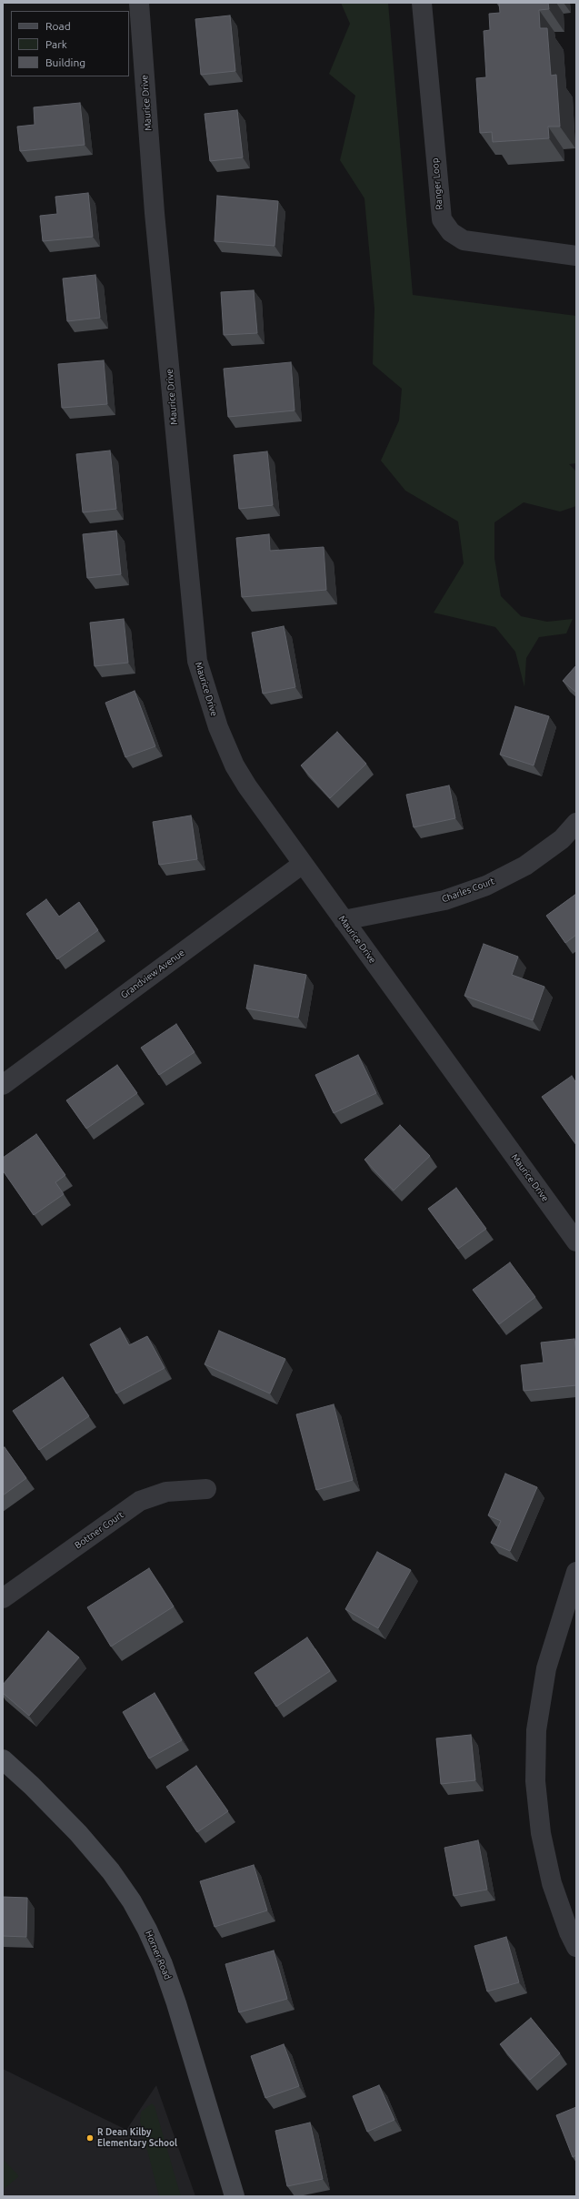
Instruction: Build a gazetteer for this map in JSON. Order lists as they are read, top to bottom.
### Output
{
  "streets": {
    "main road": ["Horner Road"],
    "street": [
      "Maurice Drive",
      "Ranger Loop",
      "Charles Court",
      "Grandview Avenue",
      "Bottner Court"
    ]
  },
  "crossings": [
    ["Maurice Drive", "Charles Court"],
    ["Maurice Drive", "Grandview Avenue"]
  ],
  "places": ["R Dean Kilby Elementary School"],
  "legend": ["Road", "Park", "Building"]
}
